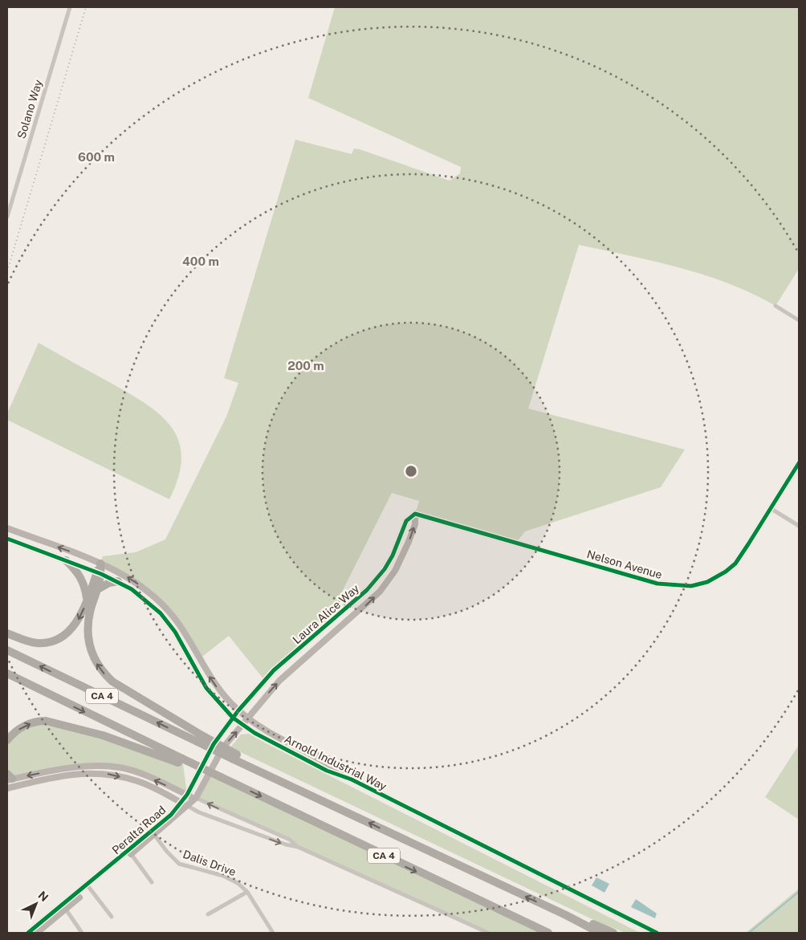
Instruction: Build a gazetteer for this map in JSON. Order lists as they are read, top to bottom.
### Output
{
  "streets": {
    "highway": ["CA 4"],
    "street": [
      "Solano Way",
      "Nelson Avenue",
      "Laura Alice Way",
      "Arnold Industrial Way",
      "Peralta Road",
      "Dalis Drive"
    ]
  },
  "crossings": [
    ["Nelson Avenue", "Laura Alice Way"],
    ["Laura Alice Way", "Arnold Industrial Way"],
    ["Laura Alice Way", "Peralta Road"],
    ["Arnold Industrial Way", "Peralta Road"],
    ["Peralta Road", "Dalis Drive"]
  ],
  "north": "top right",
  "rings": ["600 m", "400 m", "200 m"]
}
